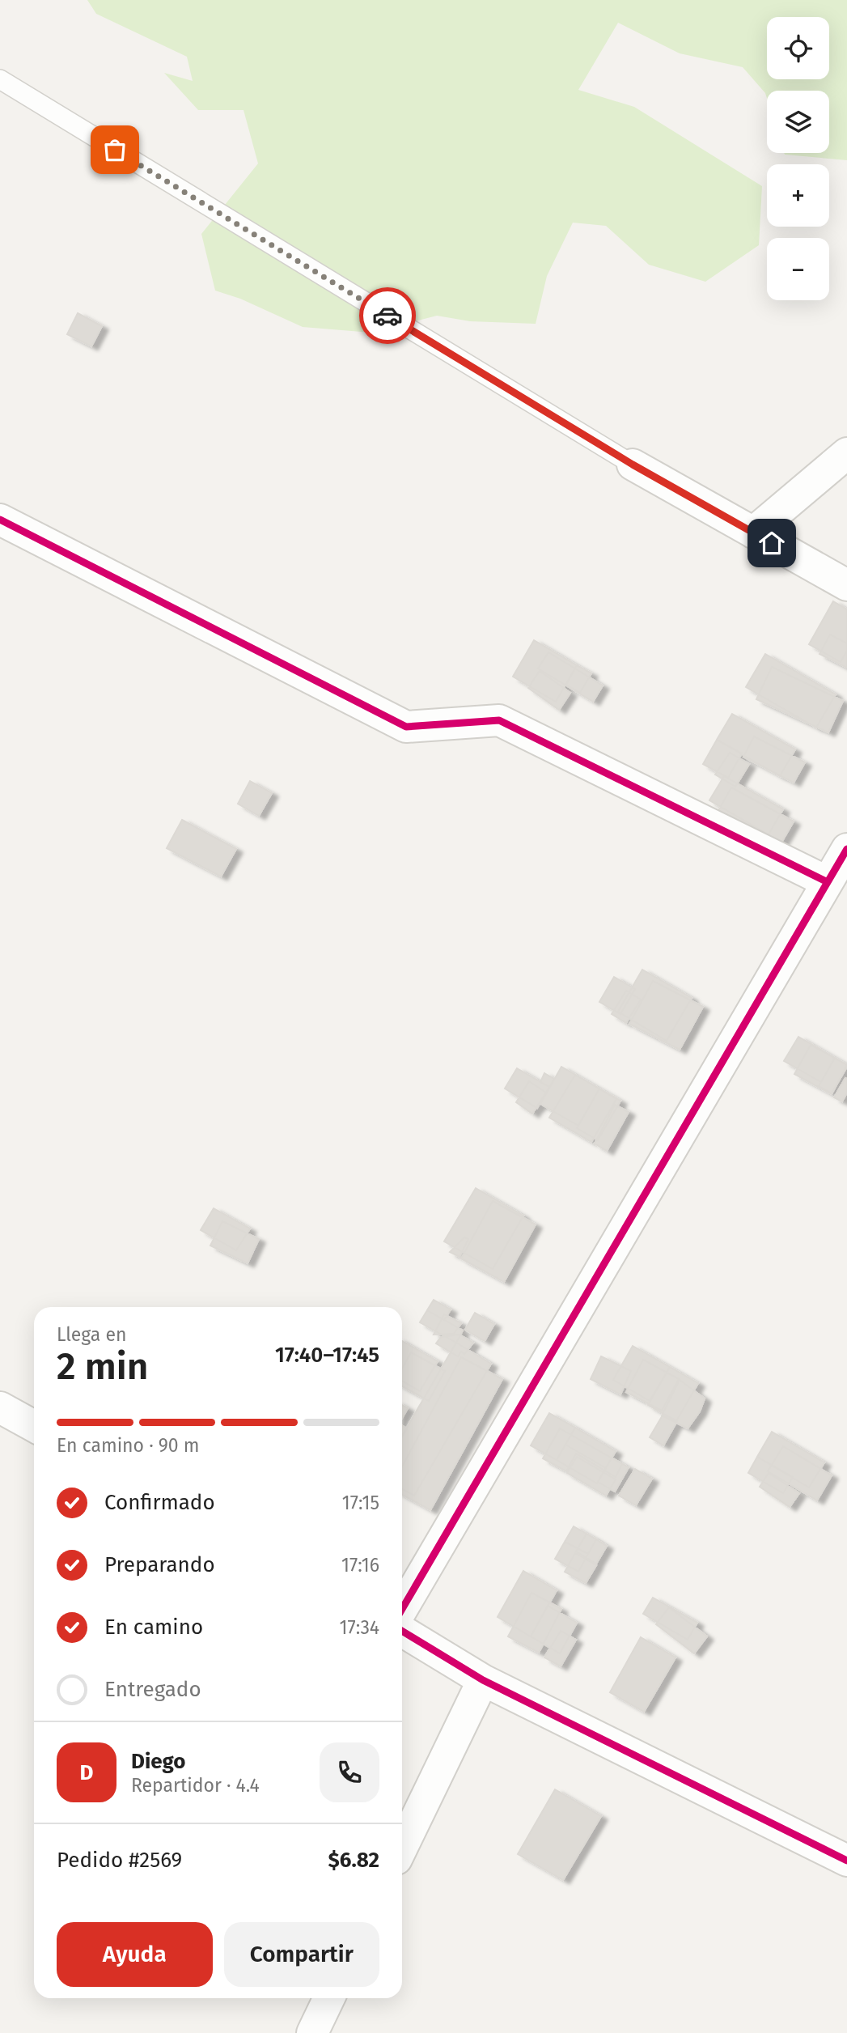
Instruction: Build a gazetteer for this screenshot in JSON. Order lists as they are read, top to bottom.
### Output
{
  "page": {
    "map_buttons": ["+", "−"],
    "heading": ["2 min", "Llega en", "17:40–17:45"],
    "panel": [
      "Diego",
      "Repartidor · 4.4",
      "Pedido #2569",
      "$6.82"
    ],
    "bar": "En camino · 90 m",
    "list": [
      ["Confirmado", "17:15"],
      ["Preparando", "17:16"],
      ["En camino", "17:34"],
      "Entregado"
    ],
    "round": "D",
    "buttons": ["Ayuda", "Compartir"]
  }
}
